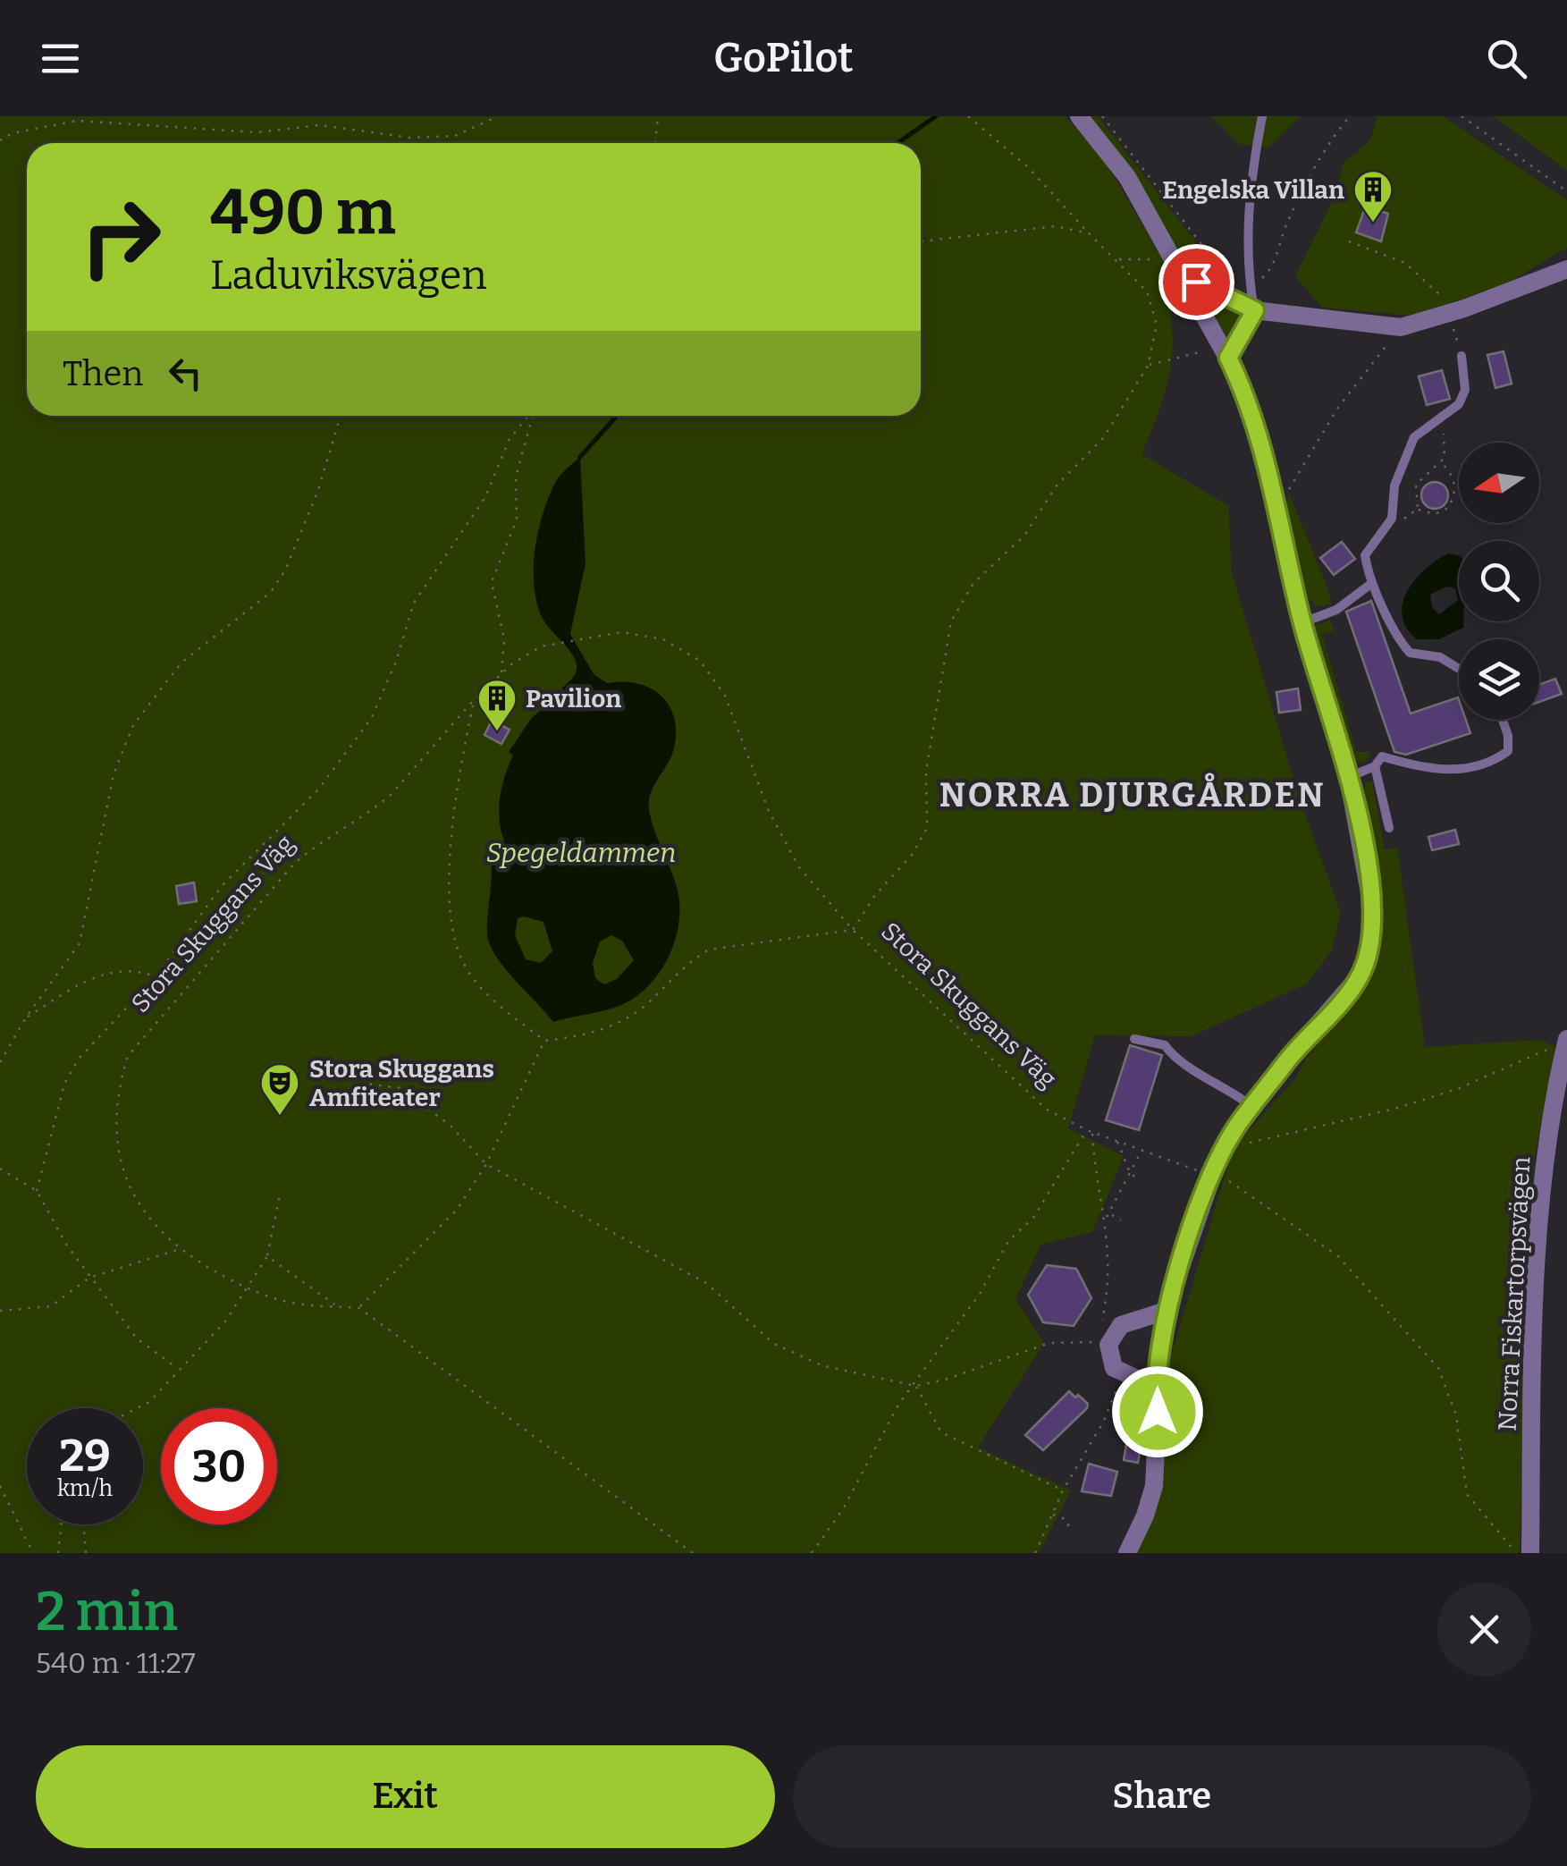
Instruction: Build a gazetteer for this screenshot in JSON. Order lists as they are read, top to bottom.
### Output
{
  "streets": {
    "street": ["Norra Fiskartorpsvägen"],
    "path": ["Stora Skuggans Väg"]
  },
  "districts": ["NORRA DJURGÅRDEN"],
  "water": ["Spegeldammen"],
  "places": {
    "building": ["Engelska Villan", "Pavilion"],
    "theatre": ["Stora Skuggans Amfiteater"]
  },
  "north": "left",
  "page": {
    "header": "GoPilot",
    "turn": ["490 m", "Laduviksvägen"],
    "then": "Then",
    "speed": "29 km/h",
    "limit": "30",
    "heading": ["2 min", "540 m · 11:27"],
    "buttons": ["Exit", "Share"]
  }
}
